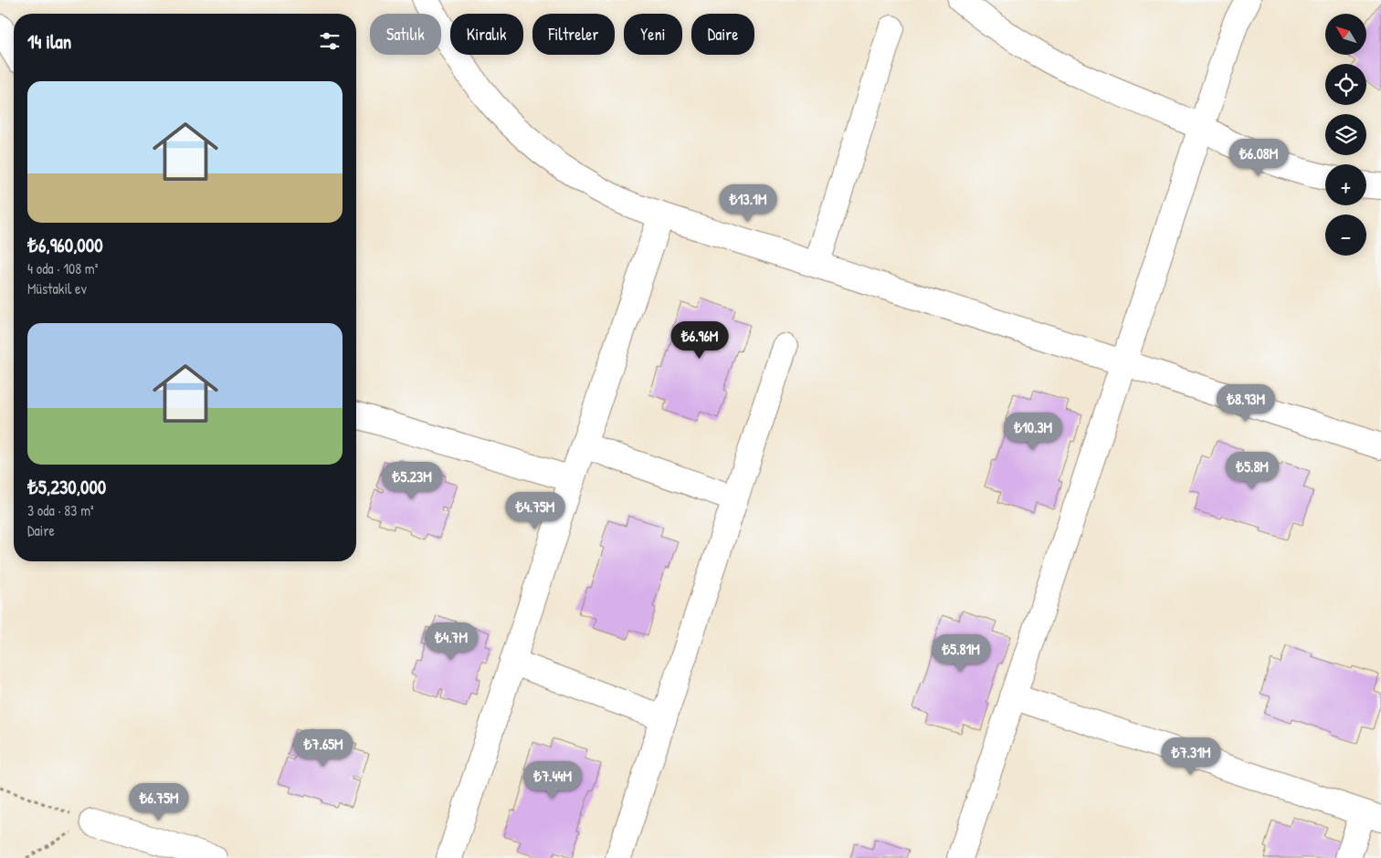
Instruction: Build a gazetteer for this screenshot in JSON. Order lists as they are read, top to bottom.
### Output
{
  "north": "top left",
  "page": {
    "map_buttons": ["+", "−"],
    "chip": [
      "Satılık",
      "Kiralık",
      "Filtreler",
      "Yeni",
      "Daire"
    ],
    "heading": "14 ilan",
    "list": [
      {
        "name": "₺6,960,000",
        "note": "4 oda · 108 m² · Müstakil ev"
      },
      {
        "name": "₺5,230,000",
        "note": "3 oda · 83 m² · Daire"
      }
    ],
    "price": [
      "₺6.08M",
      "₺13.1M",
      "₺6.96M",
      "₺8.93M",
      "₺10.3M",
      "₺5.8M",
      "₺5.23M",
      "₺4.75M",
      "₺4.7M",
      "₺5.81M",
      "₺7.65M",
      "₺7.31M",
      "₺7.44M",
      "₺6.75M"
    ]
  }
}
